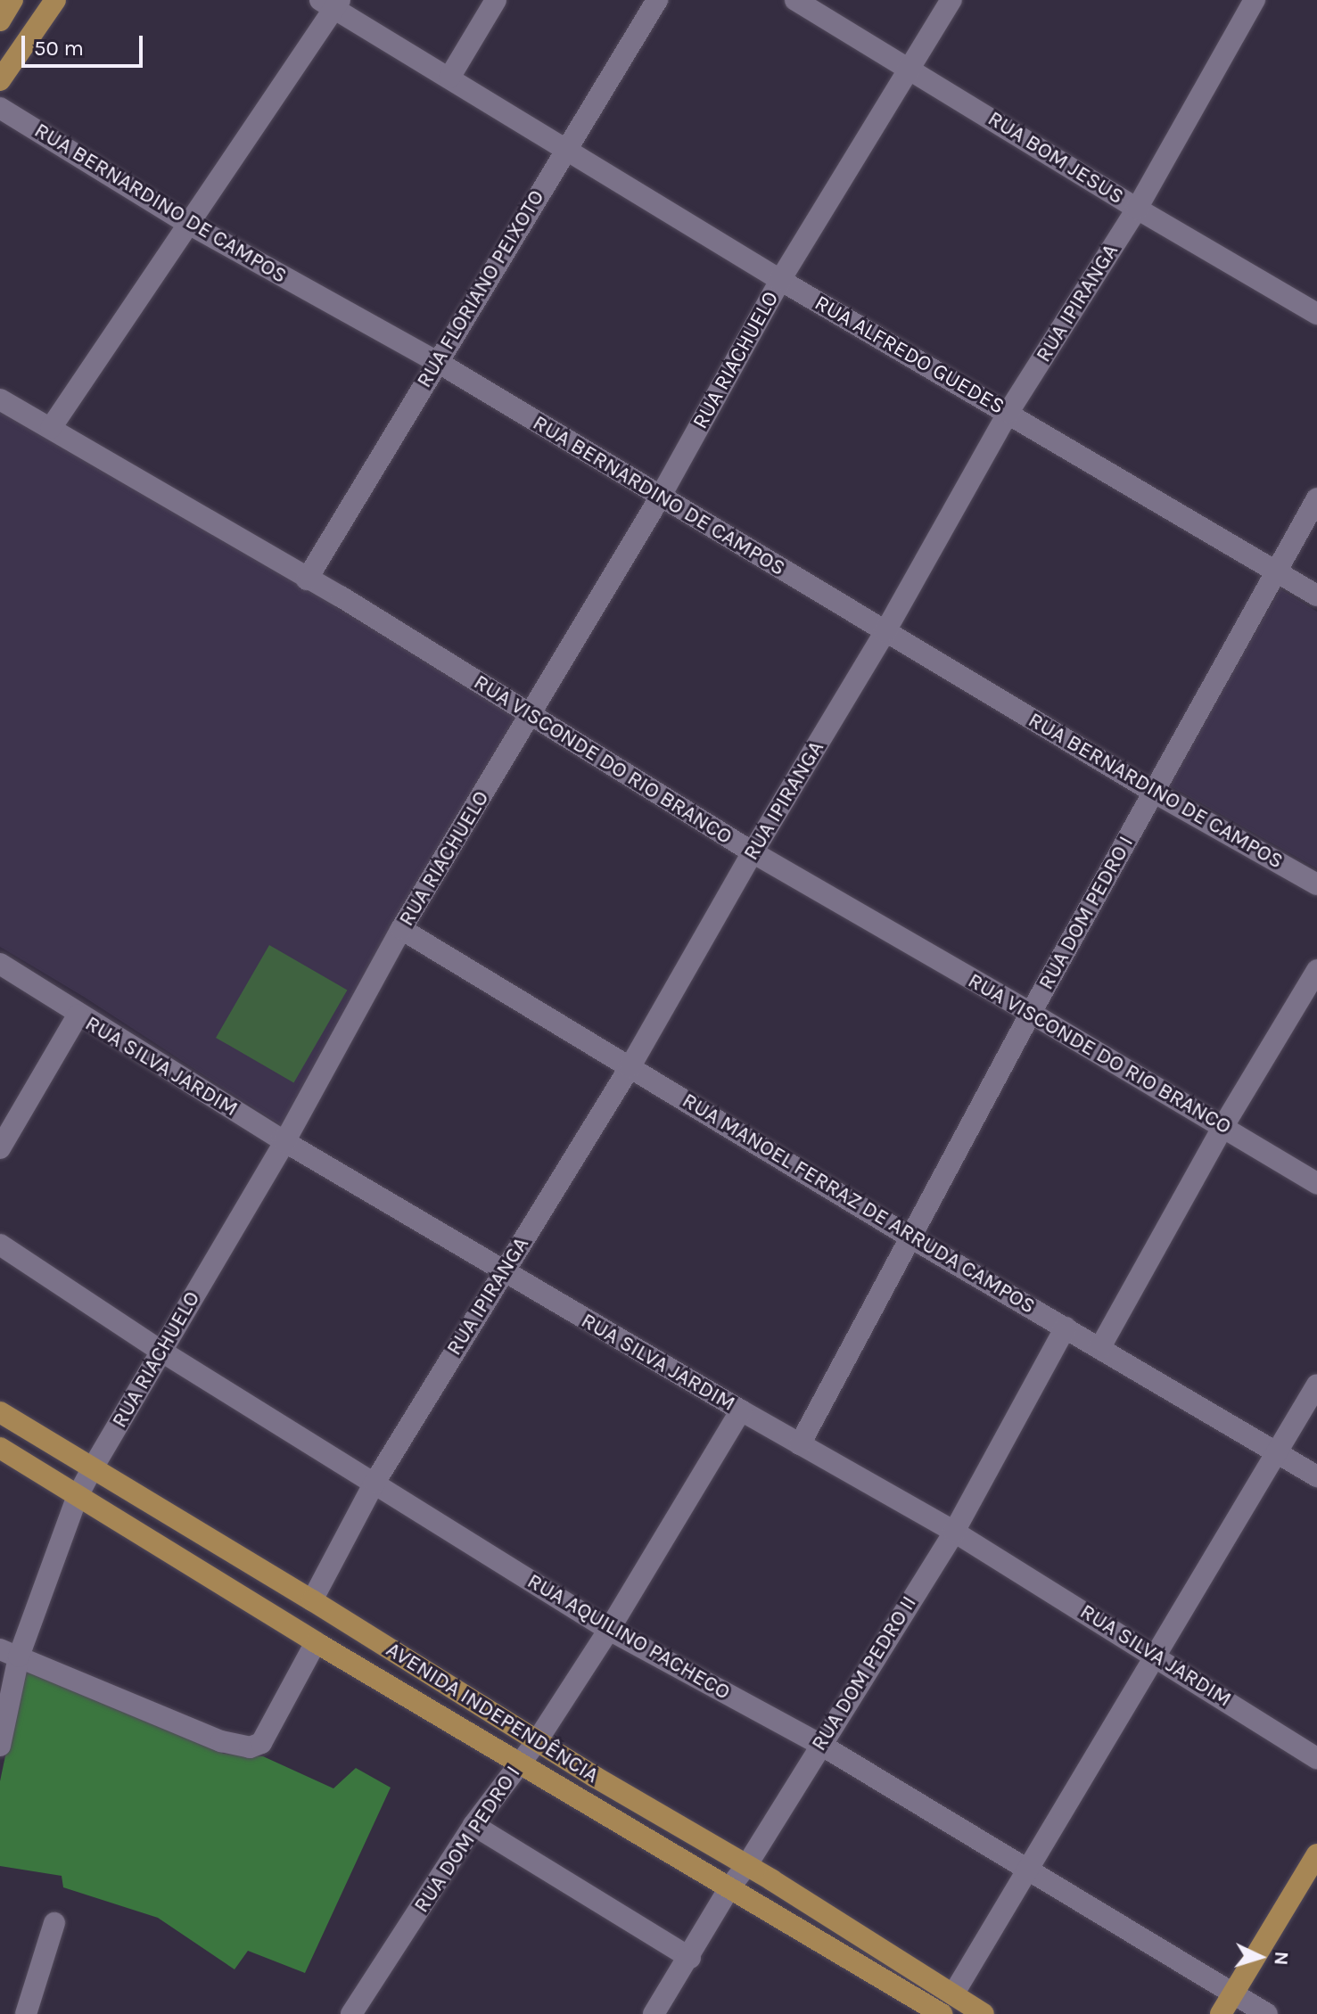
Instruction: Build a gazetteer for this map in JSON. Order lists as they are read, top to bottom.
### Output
{
  "streets": {
    "main road": ["AVENIDA INDEPENDÊNCIA"],
    "street": [
      "RUA BOM JESUS",
      "RUA BERNARDINO DE CAMPOS",
      "RUA FLORIANO PEIXOTO",
      "RUA IPIRANGA",
      "RUA ALFREDO GUEDES",
      "RUA RIACHUELO",
      "RUA VISCONDE DO RIO BRANCO",
      "RUA DOM PEDRO I",
      "RUA SILVA JARDIM",
      "RUA MANOEL FERRAZ DE ARRUDA CAMPOS",
      "RUA AQUILINO PACHECO",
      "RUA DOM PEDRO II"
    ]
  },
  "crossings": [
    ["RUA BOM JESUS", "RUA IPIRANGA"],
    ["RUA BOM JESUS", "RUA RIACHUELO"],
    ["RUA BERNARDINO DE CAMPOS", "RUA FLORIANO PEIXOTO"],
    ["RUA BERNARDINO DE CAMPOS", "RUA IPIRANGA"],
    ["RUA BERNARDINO DE CAMPOS", "RUA RIACHUELO"],
    ["RUA BERNARDINO DE CAMPOS", "RUA DOM PEDRO I"],
    ["RUA FLORIANO PEIXOTO", "RUA ALFREDO GUEDES"],
    ["RUA FLORIANO PEIXOTO", "RUA VISCONDE DO RIO BRANCO"],
    ["RUA IPIRANGA", "RUA ALFREDO GUEDES"],
    ["RUA IPIRANGA", "RUA VISCONDE DO RIO BRANCO"],
    ["RUA IPIRANGA", "RUA SILVA JARDIM"],
    ["RUA IPIRANGA", "RUA MANOEL FERRAZ DE ARRUDA CAMPOS"],
    ["RUA IPIRANGA", "RUA AQUILINO PACHECO"],
    ["RUA IPIRANGA", "AVENIDA INDEPENDÊNCIA"],
    ["RUA ALFREDO GUEDES", "RUA RIACHUELO"],
    ["RUA ALFREDO GUEDES", "RUA DOM PEDRO I"],
    ["RUA RIACHUELO", "RUA VISCONDE DO RIO BRANCO"],
    ["RUA RIACHUELO", "RUA SILVA JARDIM"],
    ["RUA RIACHUELO", "RUA MANOEL FERRAZ DE ARRUDA CAMPOS"],
    ["RUA RIACHUELO", "RUA AQUILINO PACHECO"],
    ["RUA RIACHUELO", "AVENIDA INDEPENDÊNCIA"],
    ["RUA VISCONDE DO RIO BRANCO", "RUA DOM PEDRO I"],
    ["RUA DOM PEDRO I", "RUA SILVA JARDIM"],
    ["RUA DOM PEDRO I", "RUA MANOEL FERRAZ DE ARRUDA CAMPOS"],
    ["RUA DOM PEDRO I", "RUA AQUILINO PACHECO"],
    ["RUA DOM PEDRO I", "AVENIDA INDEPENDÊNCIA"],
    ["RUA SILVA JARDIM", "RUA DOM PEDRO II"],
    ["RUA MANOEL FERRAZ DE ARRUDA CAMPOS", "RUA DOM PEDRO II"],
    ["RUA AQUILINO PACHECO", "RUA DOM PEDRO II"],
    ["RUA DOM PEDRO II", "AVENIDA INDEPENDÊNCIA"]
  ],
  "scale_bar": "50 m",
  "north": "right"
}
